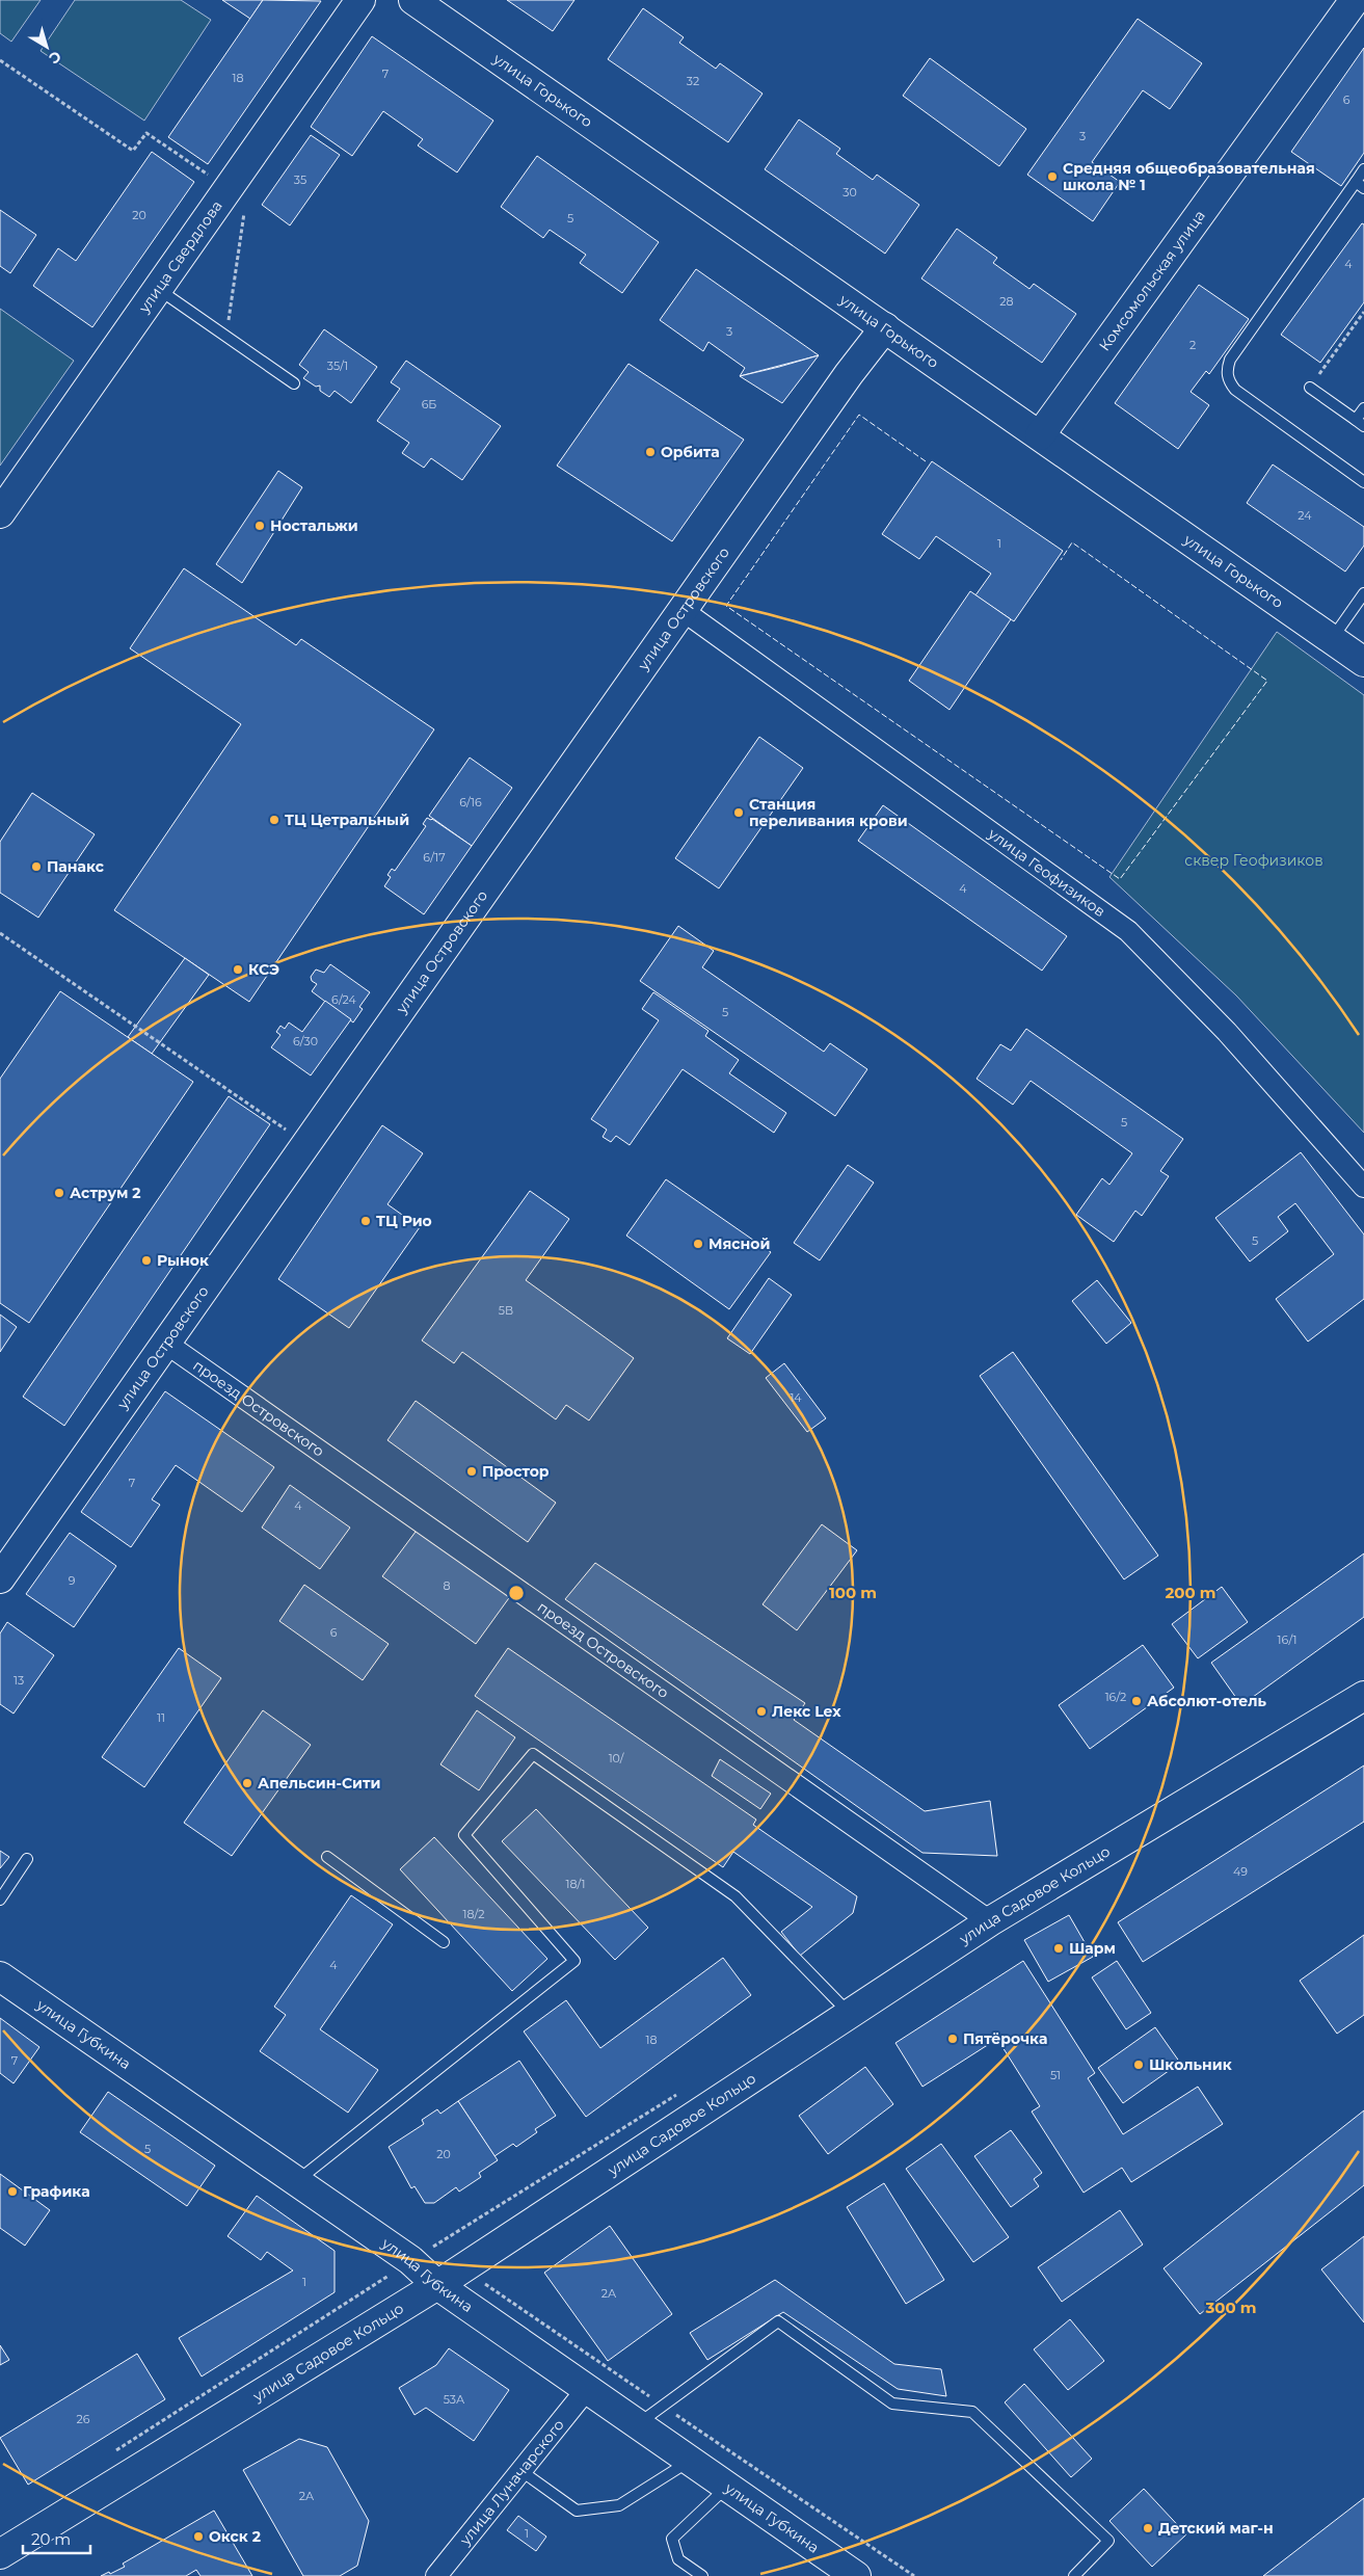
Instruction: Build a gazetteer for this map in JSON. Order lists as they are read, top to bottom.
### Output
{
  "streets": {
    "street": [
      "улица Горького",
      "улица Свердлова",
      "Комсомольская улица",
      "улица Островского",
      "улица Геофизиков",
      "проезд Островского",
      "улица Садовое Кольцо",
      "улица Губкина",
      "улица Луначарского"
    ]
  },
  "crossings": [
    ["улица Горького", "Комсомольская улица"],
    ["улица Горького", "улица Островского"],
    ["улица Островского", "улица Геофизиков"],
    ["улица Островского", "проезд Островского"],
    ["проезд Островского", "улица Садовое Кольцо"],
    ["улица Садовое Кольцо", "улица Губкина"],
    ["улица Губкина", "улица Луначарского"]
  ],
  "parks": ["cквер Геофизиков"],
  "places": [
    "Средняя общеобразовательная школа № 1",
    "Орбита",
    "Ностальжи",
    "Станция переливания крови",
    "ТЦ Цетральный",
    "Панакс",
    "КСЭ",
    "Аструм 2",
    "ТЦ Рио",
    "Мясной",
    "Рынок",
    "Простор",
    "Абсолют-отель",
    "Лекс Lex",
    "Апельсин-Сити",
    "Шарм",
    "Пятёрочка",
    "Школьник",
    "Графика",
    "Детский маг-н",
    "Окск 2"
  ],
  "house_numbers": [
    "7",
    "18",
    "32",
    "6",
    "3",
    "35",
    "30",
    "20",
    "5",
    "4",
    "28",
    "3",
    "2",
    "35/1",
    "6Б",
    "24",
    "1",
    "6/16",
    "6/17",
    "4",
    "6/24",
    "5",
    "6/30",
    "5",
    "5",
    "5В",
    "14",
    "7",
    "4",
    "9",
    "8",
    "6",
    "16/1",
    "13",
    "16/2",
    "11",
    "10/",
    "49",
    "18/1",
    "18/2",
    "4",
    "18",
    "7",
    "51",
    "5",
    "20",
    "1",
    "2А",
    "53А",
    "26",
    "2А",
    "1"
  ],
  "scale_bar": "20 m",
  "north": "bottom right",
  "rings": ["100 m", "200 m", "300 m"]
}
